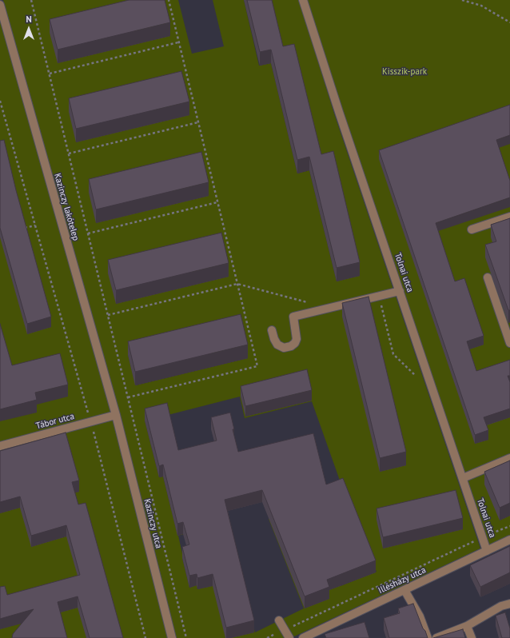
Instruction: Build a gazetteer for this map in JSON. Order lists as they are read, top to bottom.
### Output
{
  "streets": {
    "street": [
      "Kazinczy lakótelep",
      "Tolnai utca",
      "Tábor utca",
      "Kazinczy utca",
      "Illésházy utca"
    ]
  },
  "crossings": [
    ["Kazinczy lakótelep", "Tábor utca"],
    ["Kazinczy lakótelep", "Kazinczy utca"],
    ["Tolnai utca", "Illésházy utca"],
    ["Tábor utca", "Kazinczy utca"]
  ],
  "parks": ["Kisszik-park"],
  "north": "top"
}
